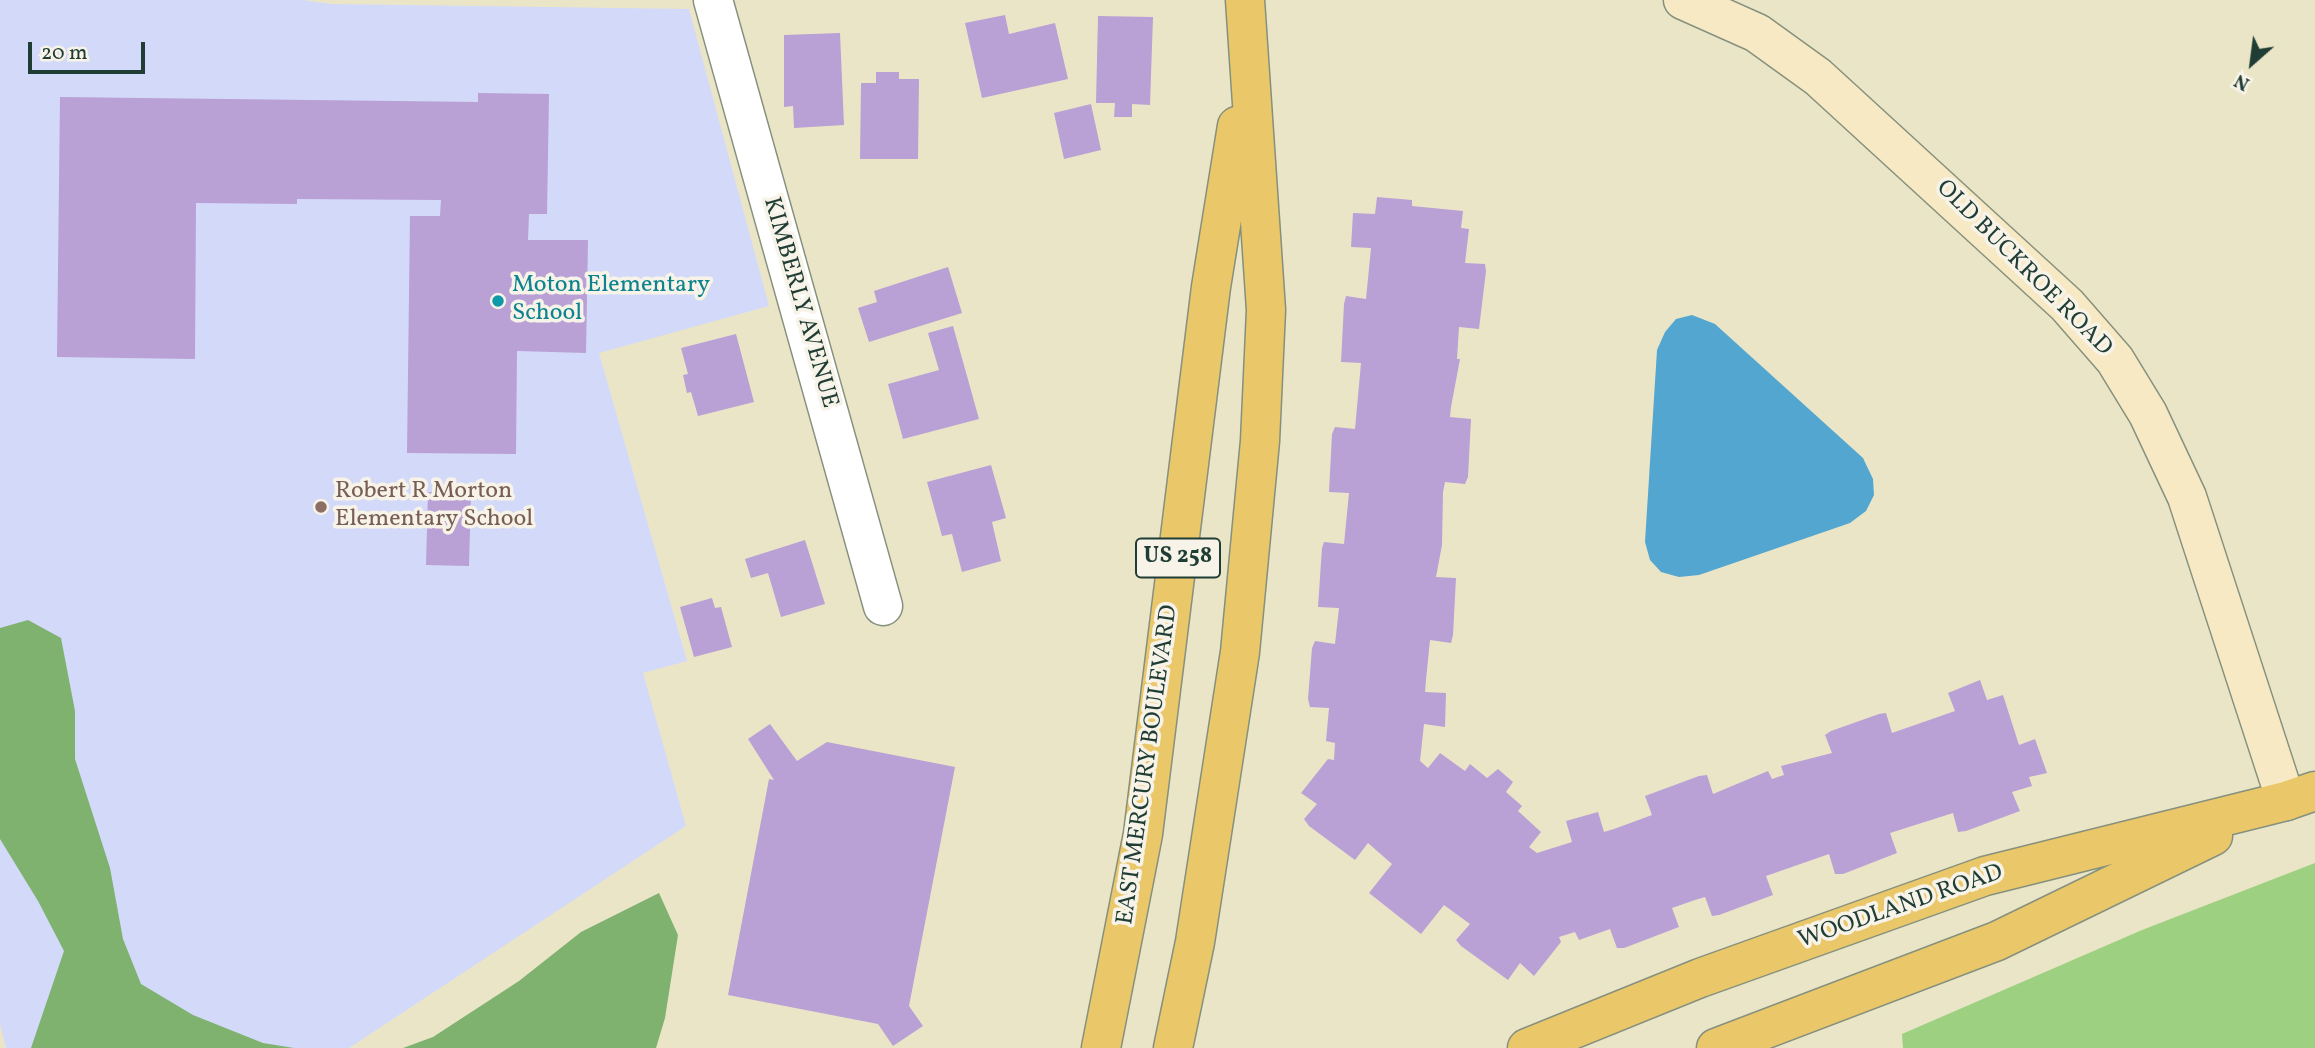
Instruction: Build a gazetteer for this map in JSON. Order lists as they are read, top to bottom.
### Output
{
  "streets": {
    "main road": ["US 258", "EAST MERCURY BOULEVARD", "WOODLAND ROAD"],
    "street": ["OLD BUCKROE ROAD", "KIMBERLY AVENUE"]
  },
  "crossings": [
    ["OLD BUCKROE ROAD", "WOODLAND ROAD"]
  ],
  "places": ["Moton Elementary School", "Robert R Morton Elementary School"],
  "scale_bar": "20 m",
  "north": "bottom left"
}
